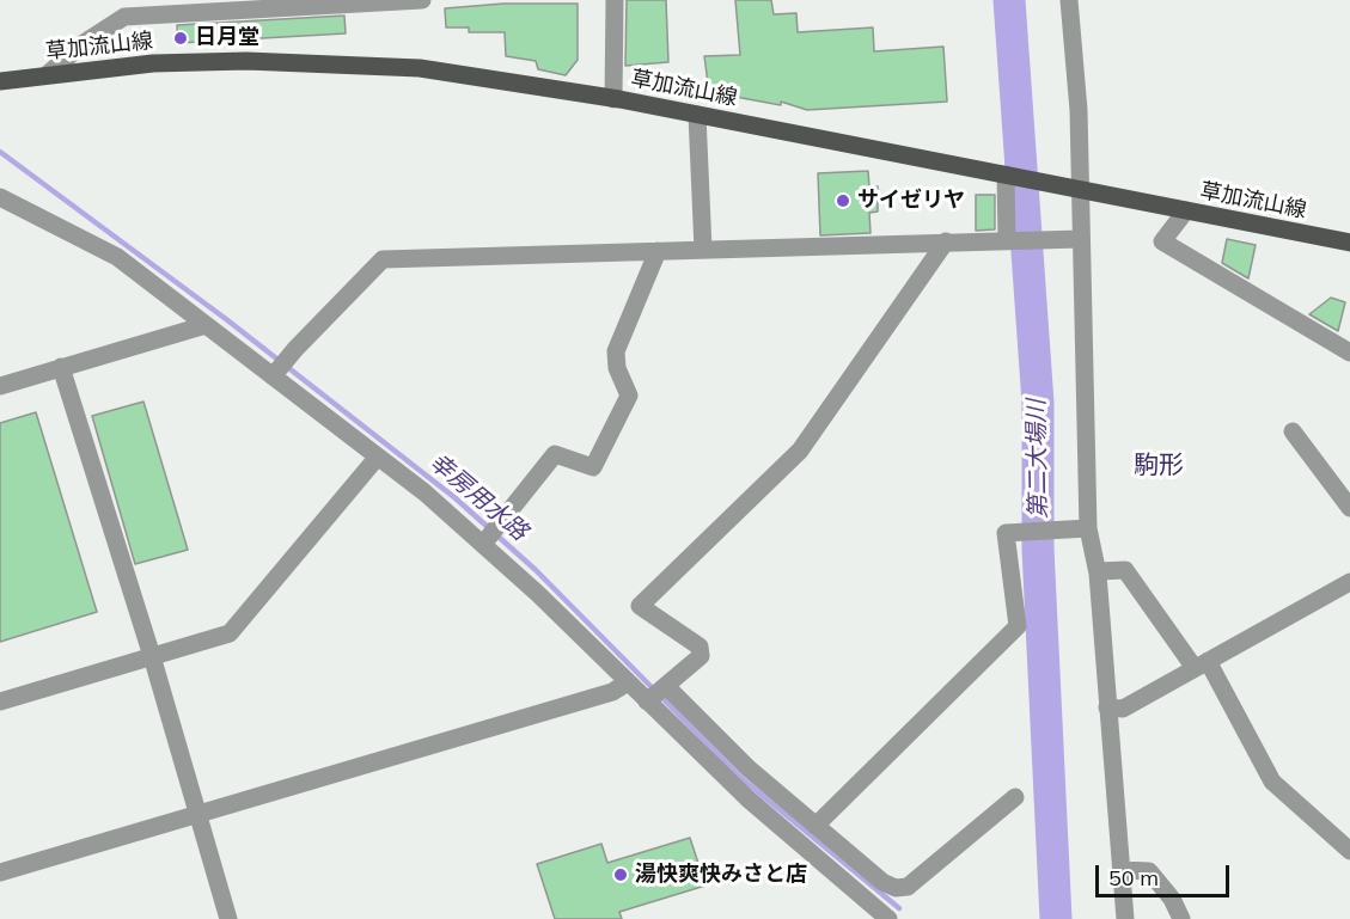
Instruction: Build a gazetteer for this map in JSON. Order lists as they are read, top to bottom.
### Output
{
  "streets": {
    "main road": ["草加流山線"]
  },
  "districts": ["駒形"],
  "water": ["第二大場川", "幸房用水路"],
  "places": ["日月堂", "サイゼリヤ", "湯快爽快みさと店"],
  "scale_bar": "50 m"
}
